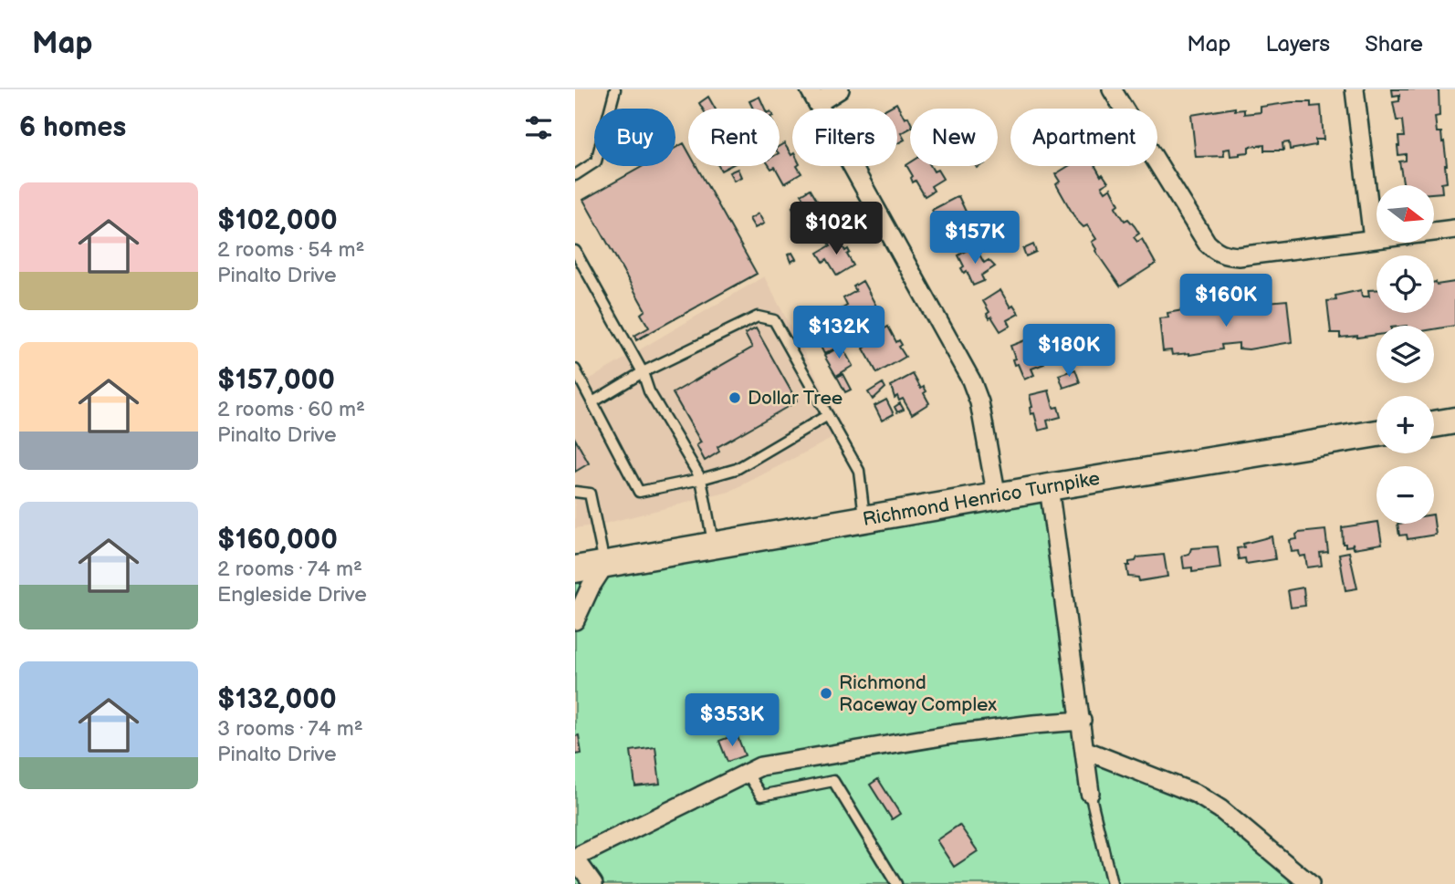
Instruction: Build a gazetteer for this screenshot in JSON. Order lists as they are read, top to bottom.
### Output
{
  "streets": {
    "main road": ["Richmond Henrico Turnpike"]
  },
  "places": ["Dollar Tree", "Richmond Raceway Complex"],
  "north": "right",
  "page": {
    "header": "Map",
    "nav": ["Map", "Layers", "Share"],
    "heading": "6 homes",
    "chip": [
      "Buy",
      "Rent",
      "Filters",
      "New",
      "Apartment"
    ],
    "list": [
      {
        "name": "$102,000",
        "note": "2 rooms · 54 m² · Pinalto Drive"
      },
      {
        "name": "$157,000",
        "note": "2 rooms · 60 m² · Pinalto Drive"
      },
      {
        "name": "$160,000",
        "note": "2 rooms · 74 m² · Engleside Drive"
      },
      {
        "name": "$132,000",
        "note": "3 rooms · 74 m² · Pinalto Drive"
      }
    ],
    "map_buttons": ["+", "−"],
    "price": [
      "$102K",
      "$157K",
      "$160K",
      "$132K",
      "$180K",
      "$353K"
    ]
  }
}
